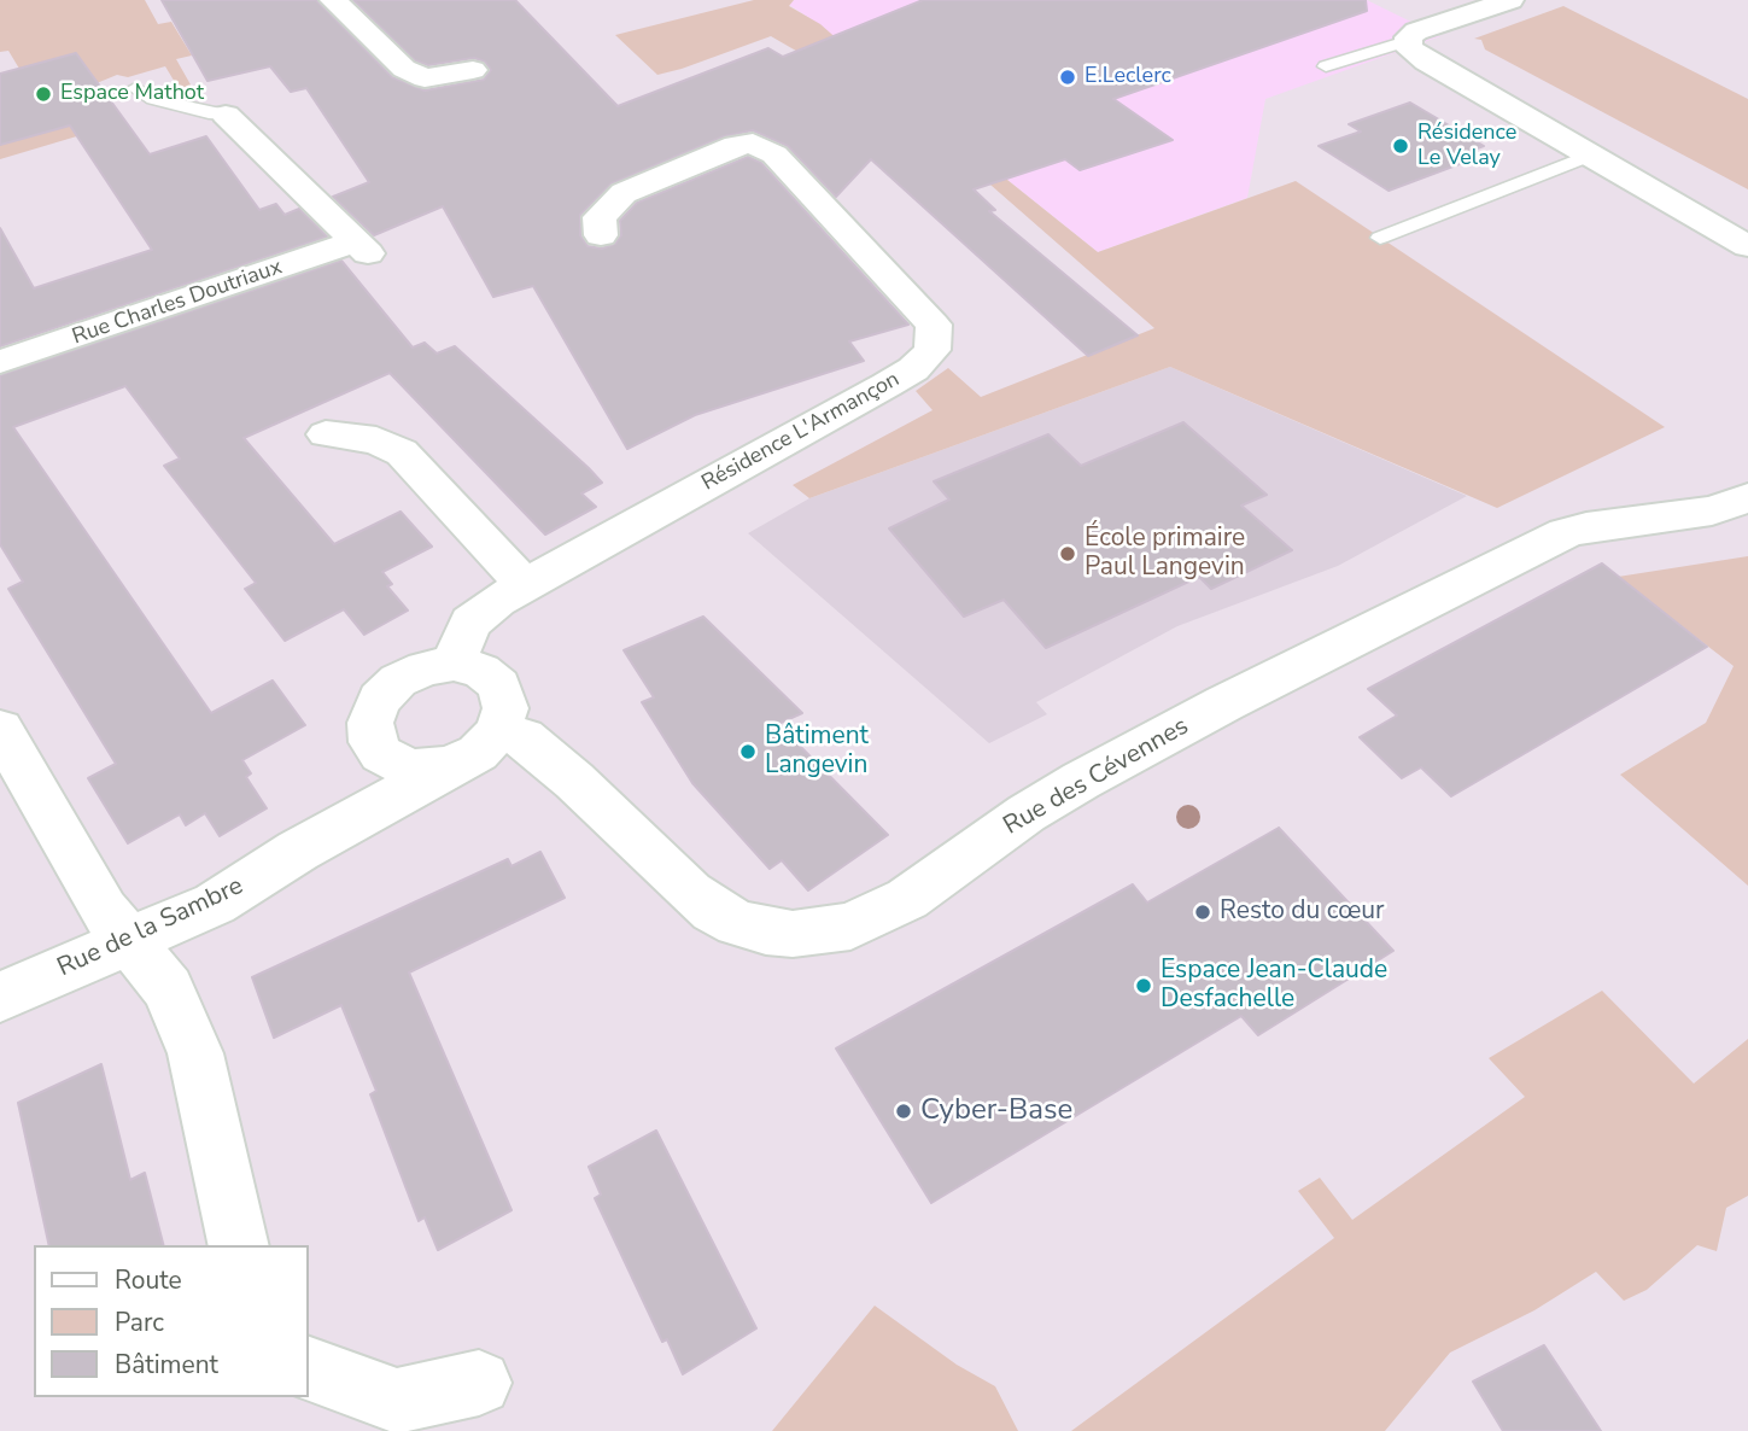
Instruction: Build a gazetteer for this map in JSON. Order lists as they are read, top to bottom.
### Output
{
  "streets": {
    "street": [
      "Rue Charles Doutriaux",
      "Résidence L'Armançon",
      "Rue des Cévennes",
      "Rue de la Sambre"
    ]
  },
  "crossings": [
    ["Résidence L'Armançon", "Rue des Cévennes"],
    ["Résidence L'Armançon", "Rue de la Sambre"],
    ["Rue des Cévennes", "Rue de la Sambre"]
  ],
  "places": [
    "E.Leclerc",
    "Espace Mathot",
    "Résidence Le Velay",
    "École primaire Paul Langevin",
    "Bâtiment Langevin",
    "Resto du cœur",
    "Espace Jean-Claude Desfachelle",
    "Cyber-Base"
  ],
  "legend": ["Route", "Parc", "Bâtiment"]
}
